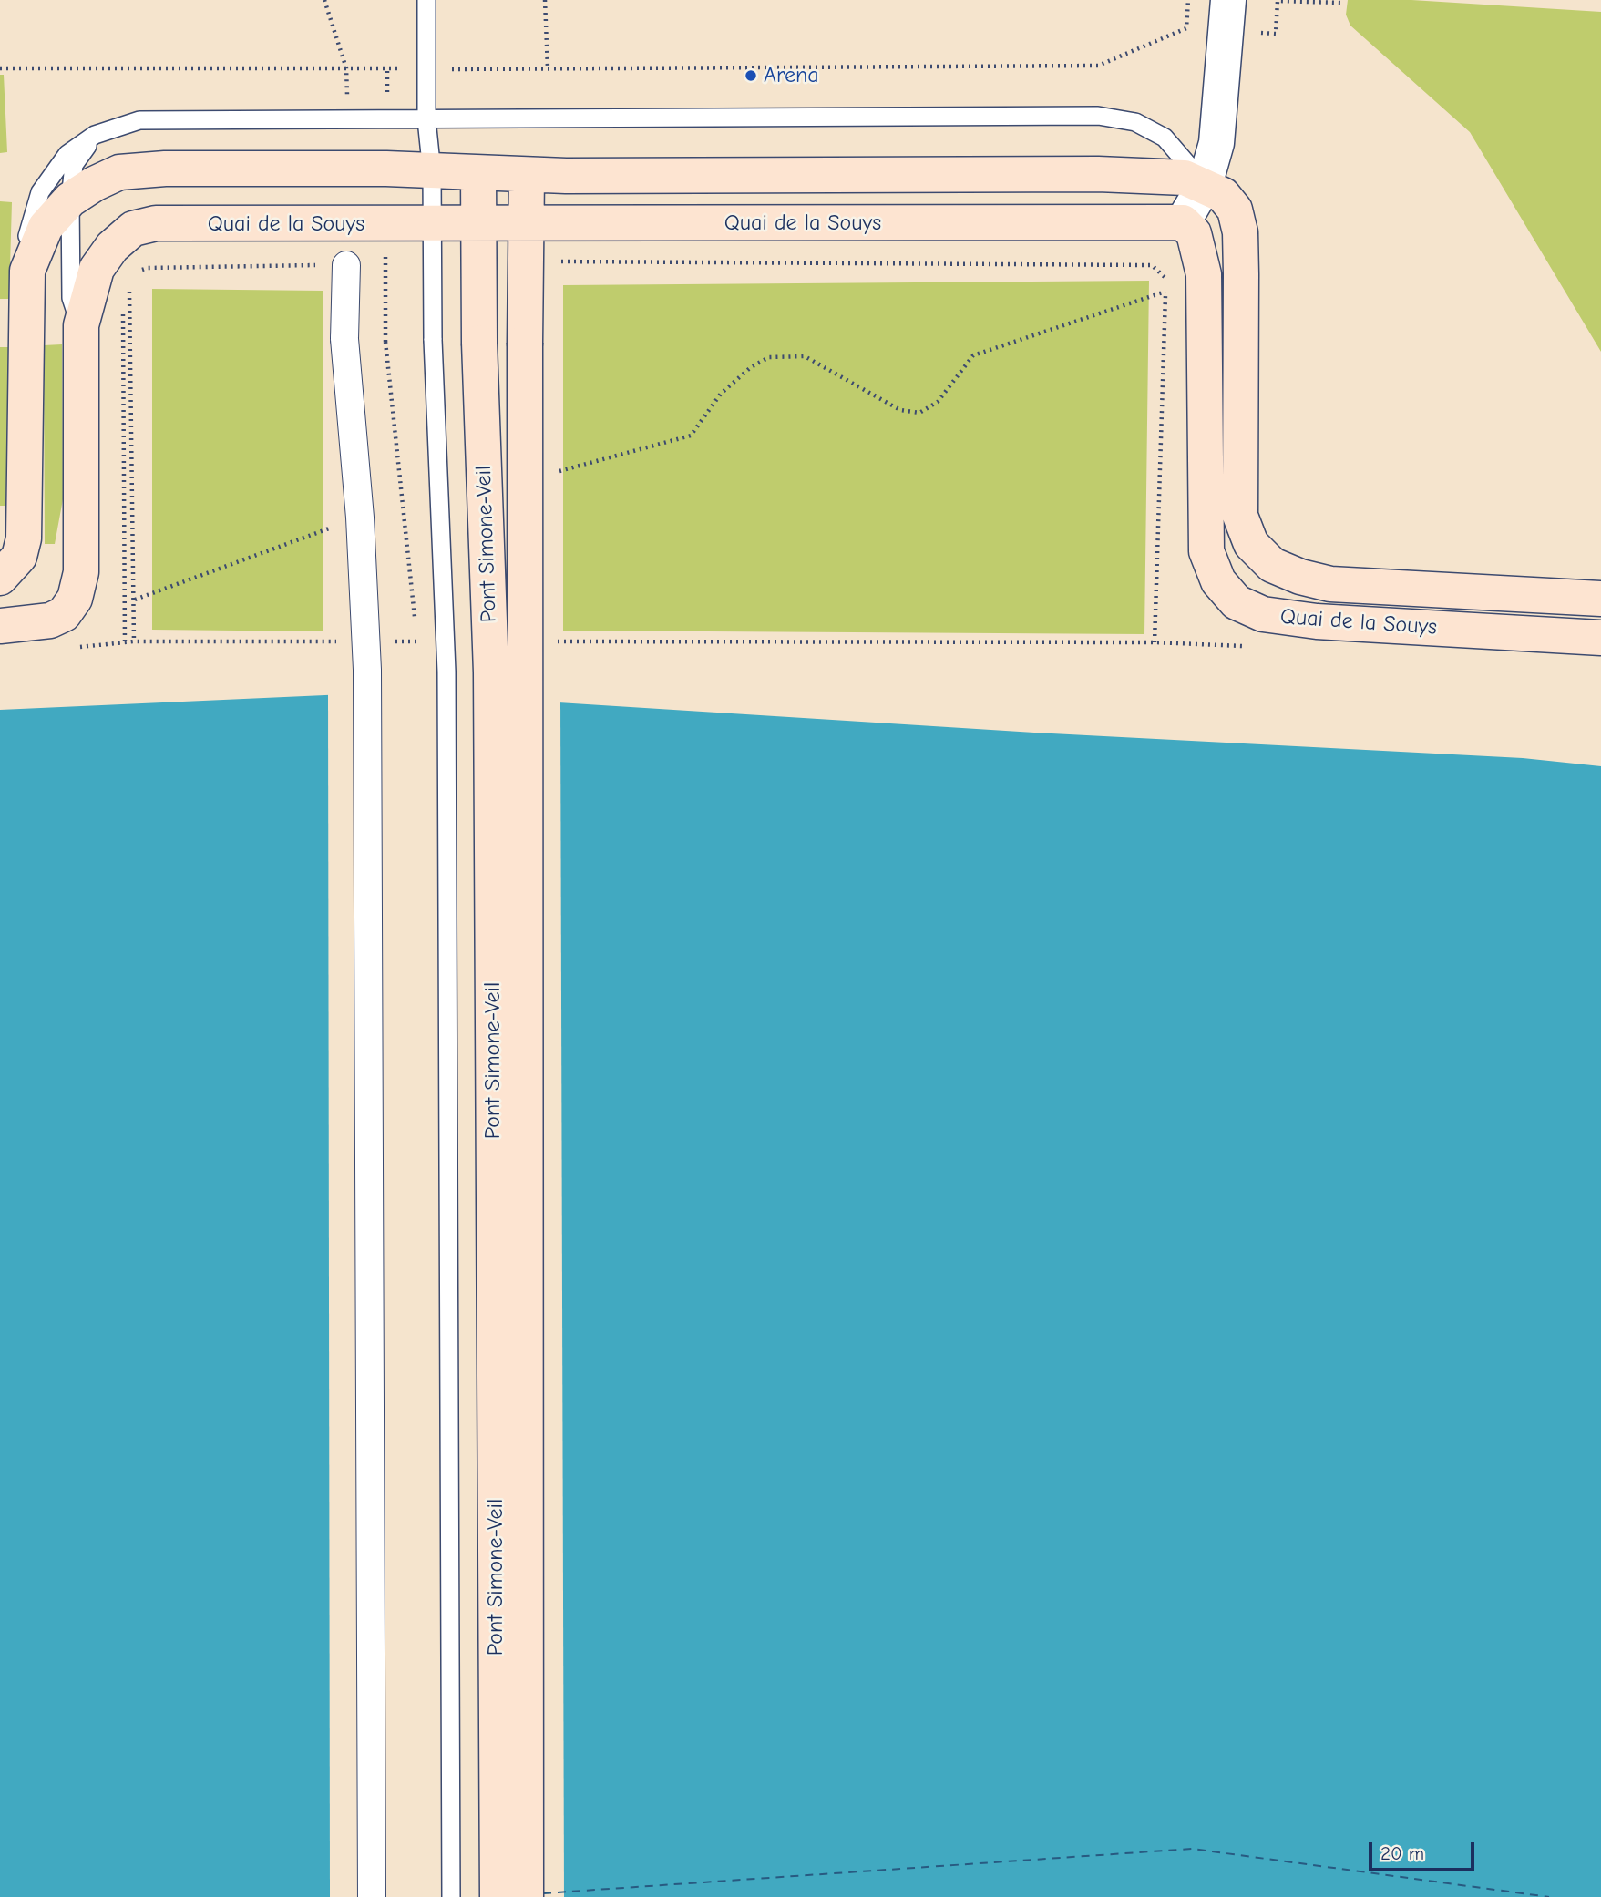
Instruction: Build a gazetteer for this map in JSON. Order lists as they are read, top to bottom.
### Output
{
  "streets": {
    "main road": ["Quai de la Souys", "Pont Simone-Veil"]
  },
  "crossings": [
    ["Quai de la Souys", "Pont Simone-Veil"]
  ],
  "places": ["Arena"],
  "scale_bar": "20 m"
}
